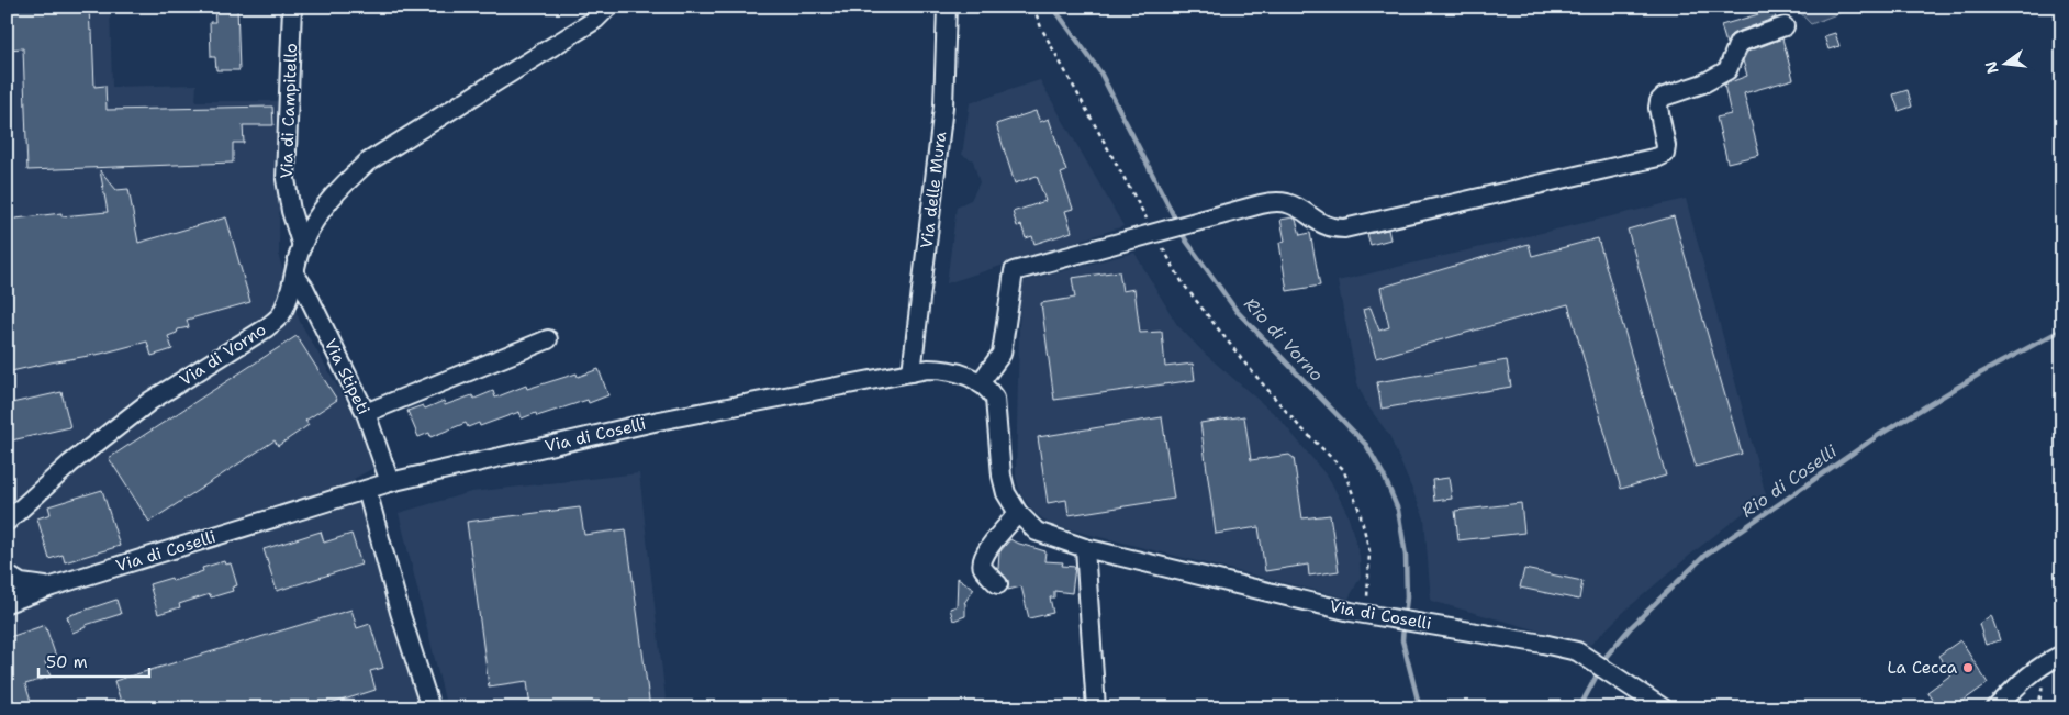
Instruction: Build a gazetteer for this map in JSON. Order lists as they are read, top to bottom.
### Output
{
  "streets": {
    "street": [
      "Via di Campitello",
      "Via delle Mura",
      "Via di Vorno",
      "Via Stipeti",
      "Via di Coselli"
    ]
  },
  "crossings": [
    ["Via di Campitello", "Via di Vorno"],
    ["Via delle Mura", "Via di Coselli"],
    ["Via di Vorno", "Via Stipeti"],
    ["Via Stipeti", "Via di Coselli"]
  ],
  "water": ["Rio di Vorno", "Rio di Coselli"],
  "places": ["La Cecca"],
  "scale_bar": "50 m",
  "north": "left"
}
